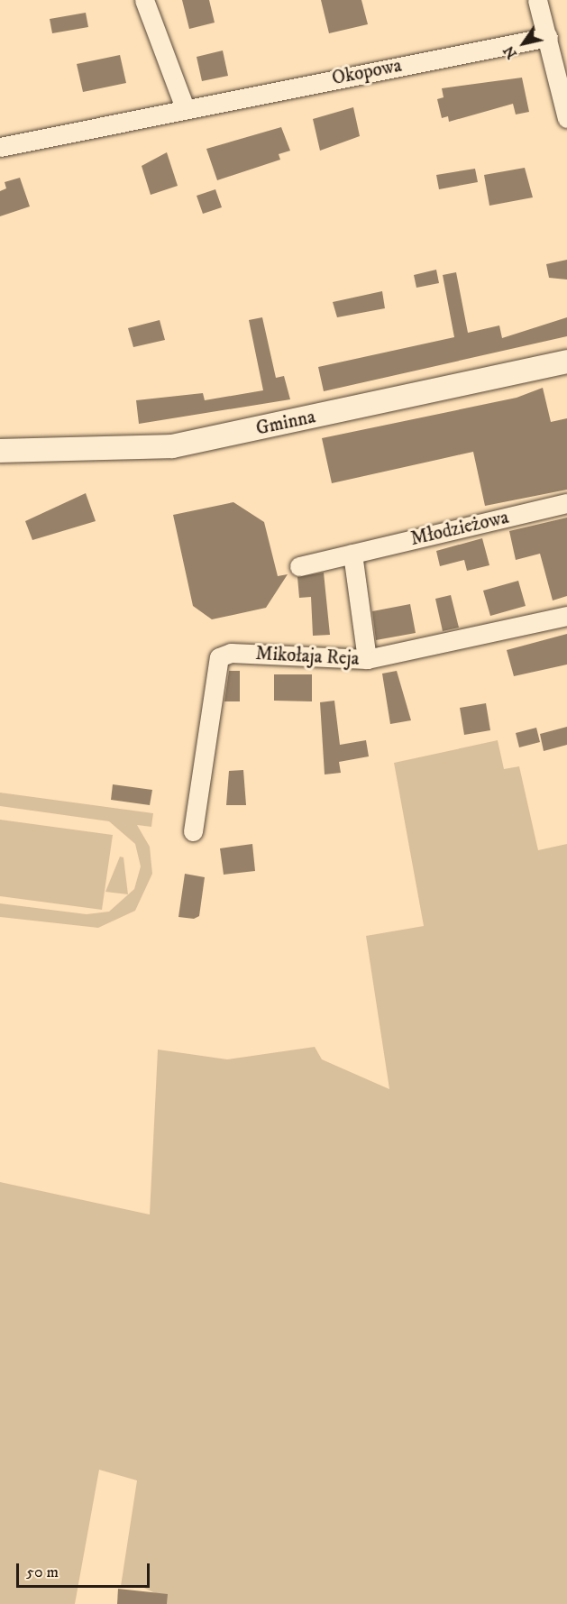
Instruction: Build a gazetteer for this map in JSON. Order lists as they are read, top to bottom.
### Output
{
  "streets": {
    "street": [
      "Okopowa",
      "Gminna",
      "Młodzieżowa",
      "Mikołaja Reja"
    ]
  },
  "scale_bar": "50 m",
  "north": "bottom left"
}
